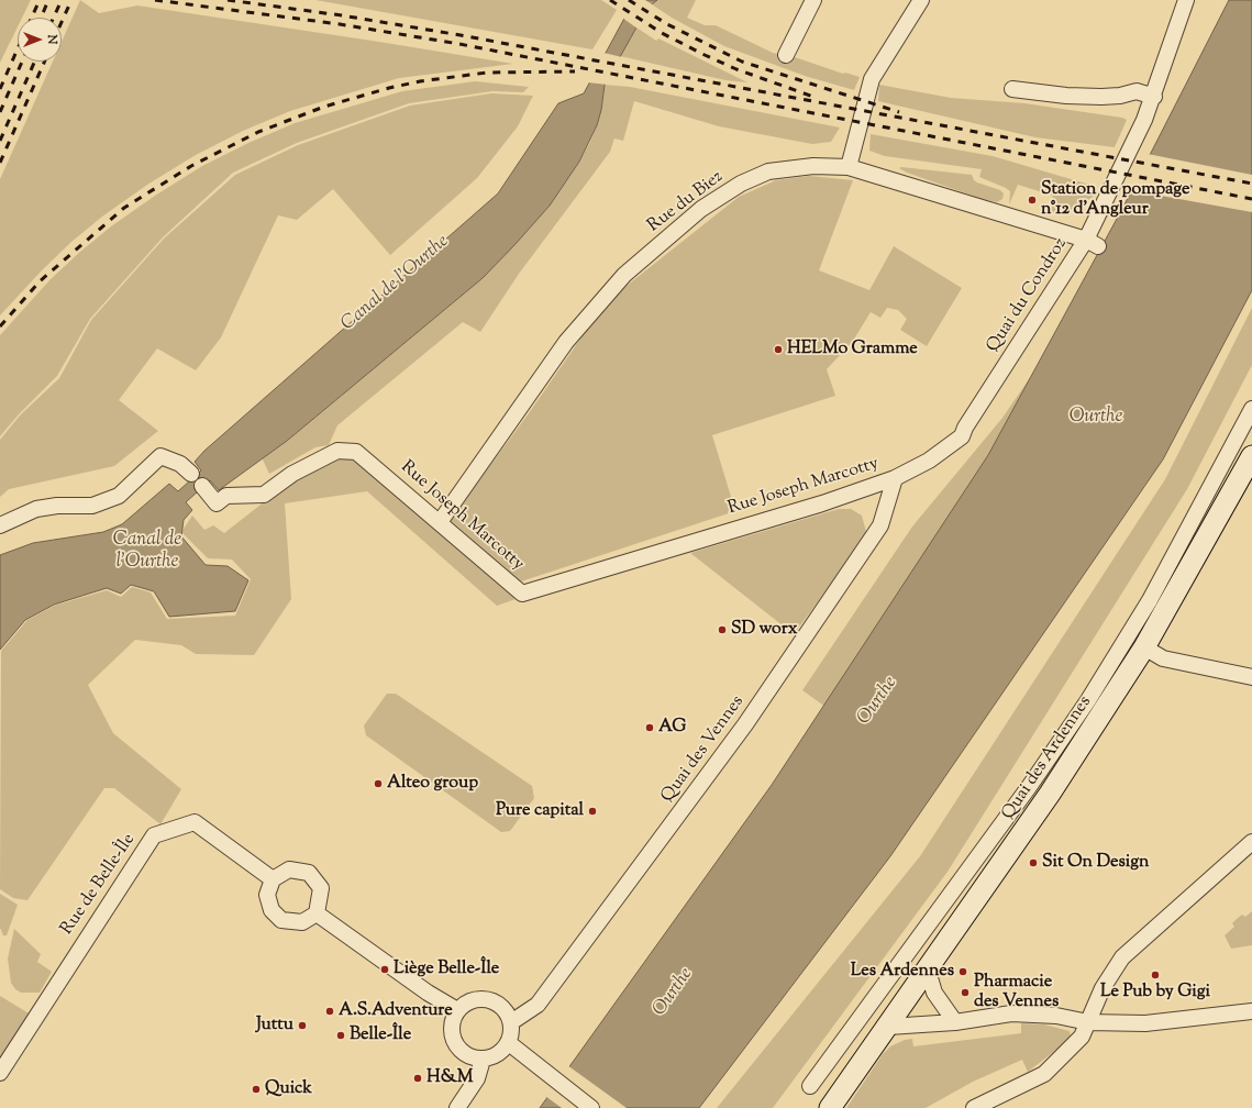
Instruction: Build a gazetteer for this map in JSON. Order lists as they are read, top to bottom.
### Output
{
  "streets": {
    "main road": ["Quai des Ardennes"],
    "street": [
      "Rue du Biez",
      "Quai du Condroz",
      "Rue Joseph Marcotty",
      "Quai des Vennes",
      "Rue de Belle-Île"
    ]
  },
  "crossings": [
    ["Rue du Biez", "Quai du Condroz"],
    ["Rue du Biez", "Rue Joseph Marcotty"],
    ["Quai du Condroz", "Rue Joseph Marcotty"],
    ["Quai du Condroz", "Quai des Vennes"],
    ["Rue Joseph Marcotty", "Quai des Vennes"]
  ],
  "water": ["Canal de l'Ourthe", "Ourthe"],
  "places": [
    "Station de pompage n°12 d'Angleur",
    "HELMo Gramme",
    "SD worx",
    "AG",
    "Alteo group",
    "Pure capital",
    "Sit On Design",
    "Liège Belle-Île",
    "Les Ardennes",
    "Le Pub by Gigi",
    "Pharmacie des Vennes",
    "A.S.Adventure",
    "Juttu",
    "Belle-Île",
    "H&M",
    "Quick"
  ],
  "north": "right"
}
